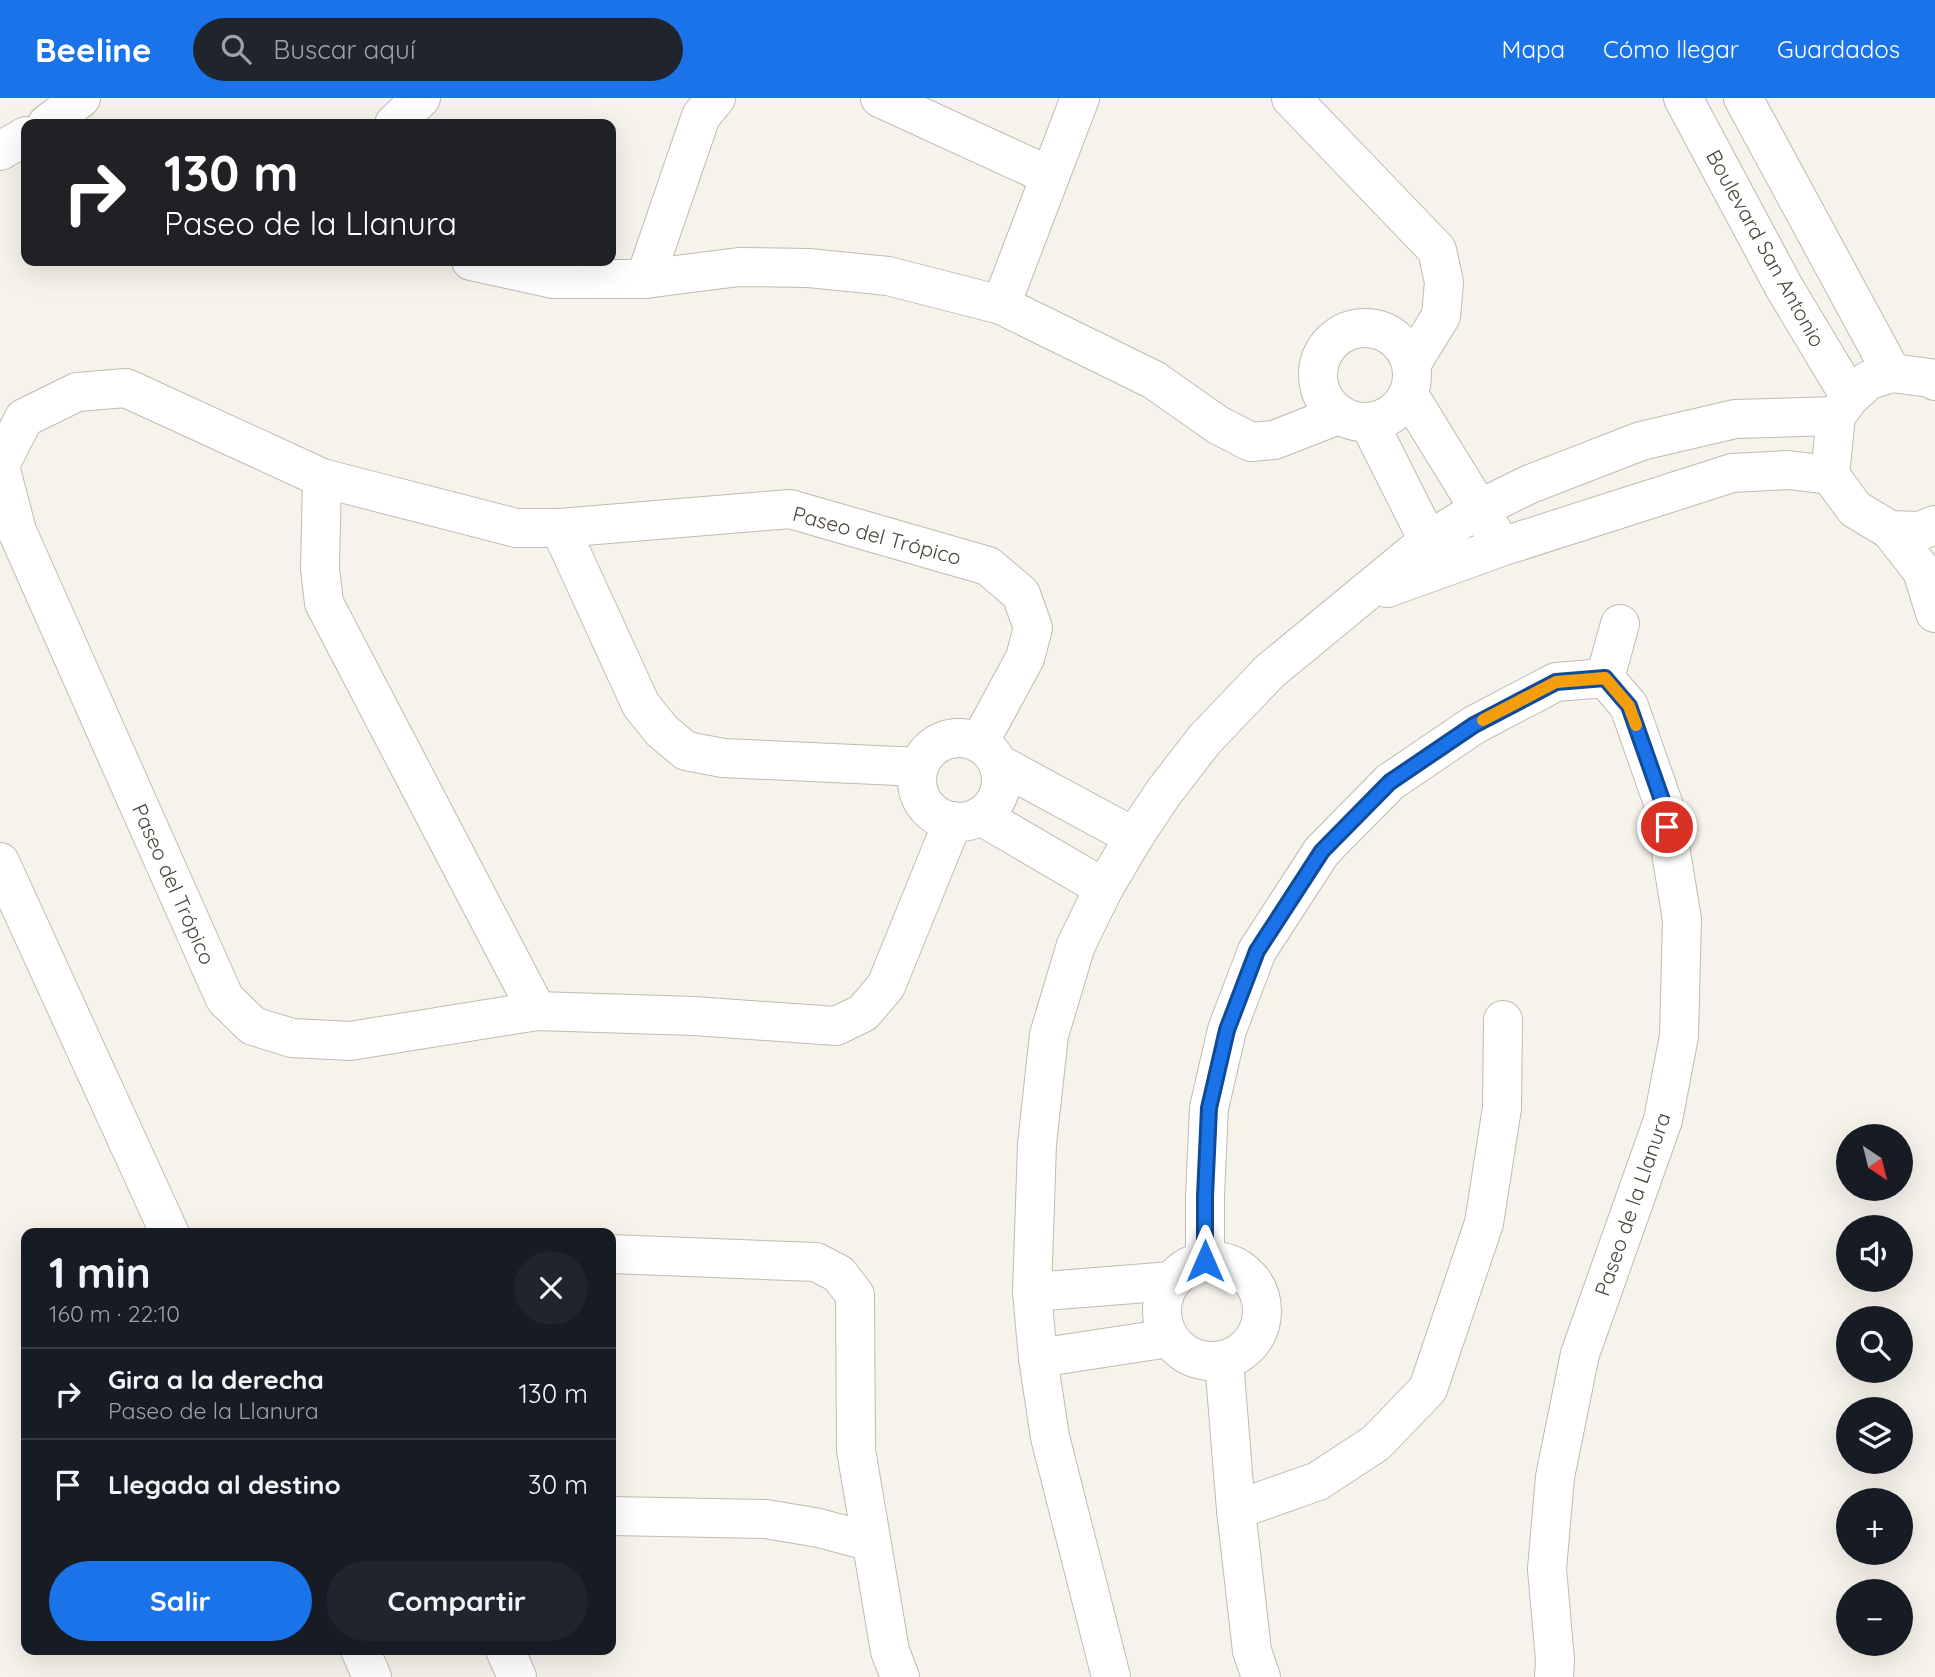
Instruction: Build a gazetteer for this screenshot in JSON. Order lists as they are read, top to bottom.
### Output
{
  "streets": {
    "street": ["Boulevard San Antonio", "Paseo del Trópico", "Paseo de la Llanura"]
  },
  "north": "bottom right",
  "page": {
    "header": "Beeline",
    "search": "Buscar aquí",
    "nav": ["Mapa", "Cómo llegar", "Guardados"],
    "turn": ["130 m", "Paseo de la Llanura"],
    "map_buttons": ["+", "−"],
    "heading": ["1 min", "160 m · 22:10"],
    "list": [
      {
        "name": "Gira a la derecha",
        "note": "Paseo de la Llanura",
        "value": "130 m"
      },
      {
        "name": "Llegada al destino",
        "value": "30 m"
      }
    ],
    "buttons": ["Salir", "Compartir"]
  }
}
